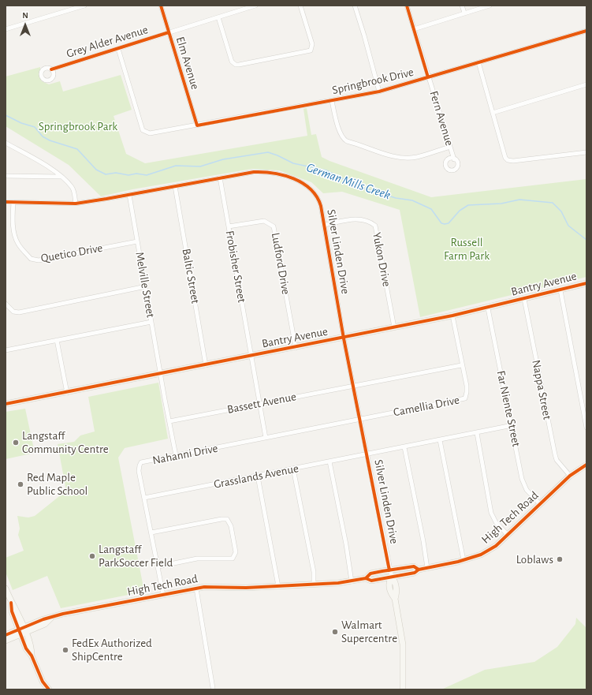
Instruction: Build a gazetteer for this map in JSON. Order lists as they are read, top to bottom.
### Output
{
  "streets": {
    "street": [
      "Grey Alder Avenue",
      "Elm Avenue",
      "Springbrook Drive",
      "Fern Avenue",
      "Silver Linden Drive",
      "Quetico Drive",
      "Yukon Drive",
      "Ludford Drive",
      "Frobisher Street",
      "Baltic Street",
      "Bantry Avenue",
      "Melville Street",
      "Nappa Street",
      "Bassett Avenue",
      "Camellia Drive",
      "Far Niente Street",
      "Nahanni Drive",
      "Grasslands Avenue",
      "High Tech Road"
    ]
  },
  "crossings": [
    ["Grey Alder Avenue", "Elm Avenue"],
    ["Grey Alder Avenue", "Springbrook Drive"],
    ["Elm Avenue", "Springbrook Drive"],
    ["Springbrook Drive", "Fern Avenue"],
    ["Silver Linden Drive", "Quetico Drive"],
    ["Silver Linden Drive", "Yukon Drive"],
    ["Silver Linden Drive", "Frobisher Street"],
    ["Silver Linden Drive", "Baltic Street"],
    ["Silver Linden Drive", "Bantry Avenue"],
    ["Silver Linden Drive", "Melville Street"],
    ["Silver Linden Drive", "Bassett Avenue"],
    ["Silver Linden Drive", "Camellia Drive"],
    ["Silver Linden Drive", "Nahanni Drive"],
    ["Silver Linden Drive", "Grasslands Avenue"],
    ["Silver Linden Drive", "High Tech Road"],
    ["Quetico Drive", "Melville Street"],
    ["Yukon Drive", "Bantry Avenue"],
    ["Ludford Drive", "Frobisher Street"],
    ["Ludford Drive", "Bantry Avenue"],
    ["Frobisher Street", "Bantry Avenue"],
    ["Frobisher Street", "Bassett Avenue"],
    ["Frobisher Street", "Nahanni Drive"],
    ["Baltic Street", "Bantry Avenue"],
    ["Bantry Avenue", "Melville Street"],
    ["Bantry Avenue", "Nappa Street"],
    ["Bantry Avenue", "Camellia Drive"],
    ["Bantry Avenue", "Far Niente Street"],
    ["Melville Street", "Bassett Avenue"],
    ["Melville Street", "Nahanni Drive"],
    ["Nappa Street", "High Tech Road"],
    ["Bassett Avenue", "Camellia Drive"],
    ["Camellia Drive", "Nahanni Drive"],
    ["Far Niente Street", "Grasslands Avenue"],
    ["Far Niente Street", "High Tech Road"],
    ["Nahanni Drive", "Grasslands Avenue"],
    ["Nahanni Drive", "High Tech Road"]
  ],
  "water": ["German Mills Creek"],
  "parks": ["Springbrook Park", "Russell Farm Park"],
  "places": [
    "Langstaff Community Centre",
    "Red Maple Public School",
    "Langstaff ParkSoccer Field",
    "Loblaws",
    "Walmart Supercentre",
    "FedEx Authorized ShipCentre"
  ],
  "north": "top"
}
